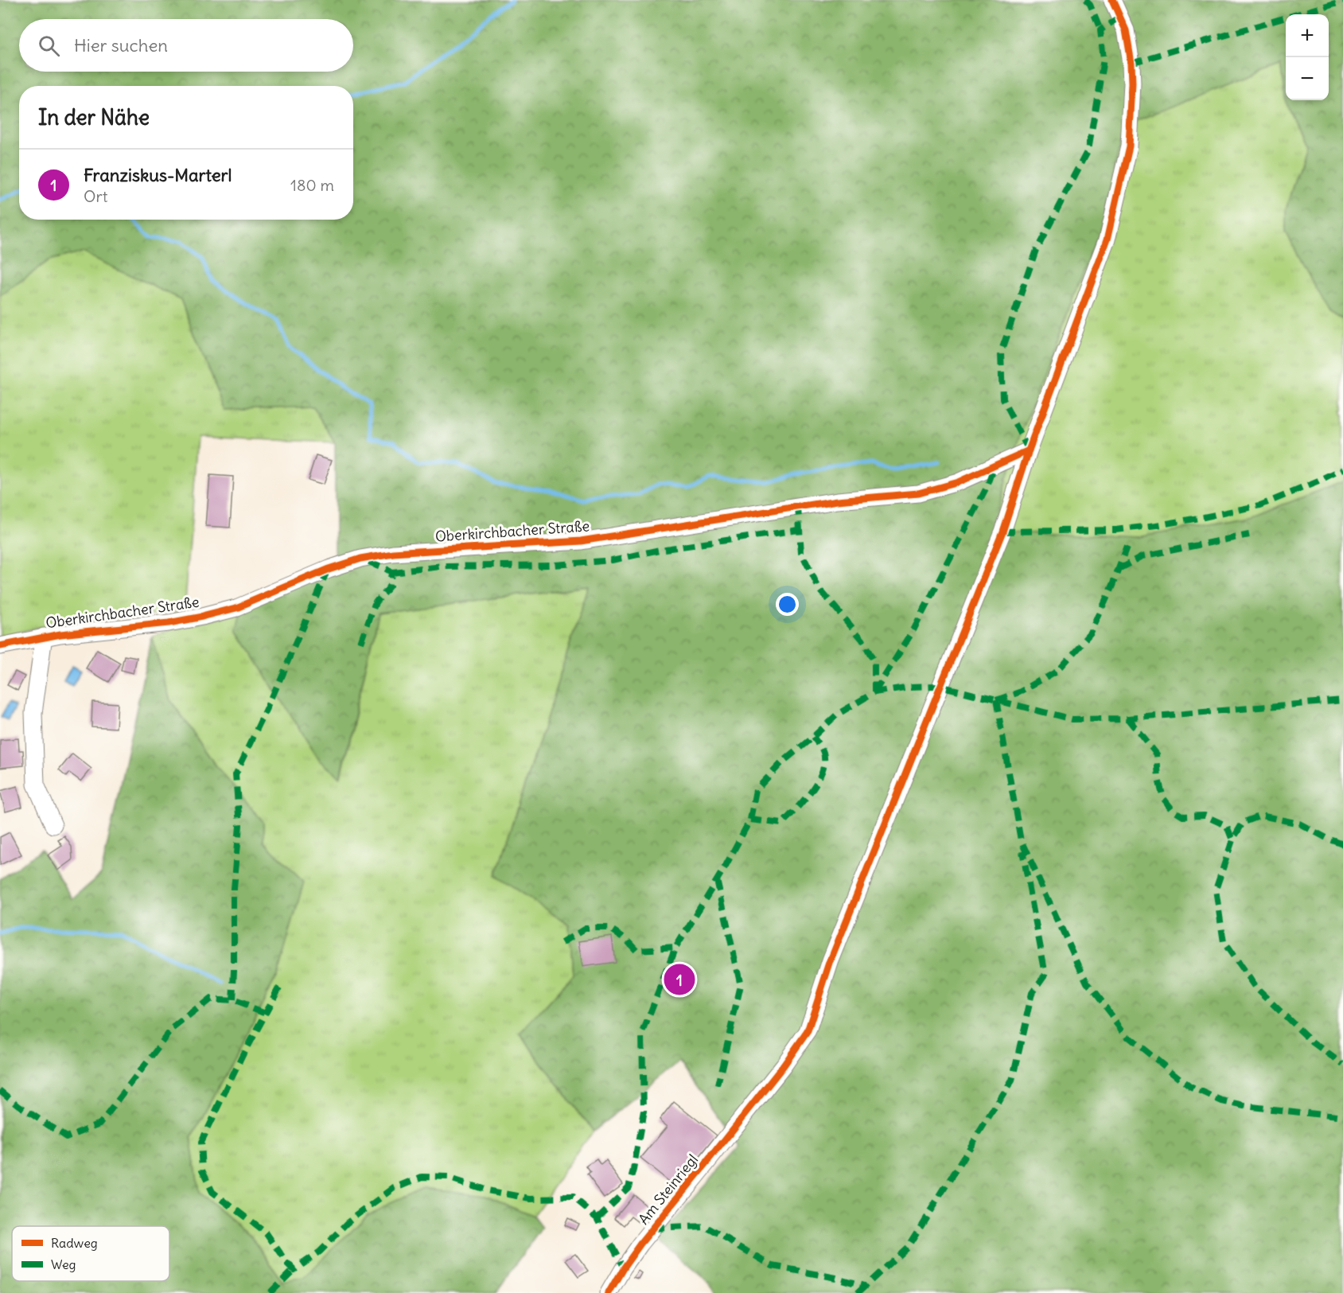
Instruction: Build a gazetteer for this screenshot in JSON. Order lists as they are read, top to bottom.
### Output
{
  "streets": {
    "street": ["Oberkirchbacher Straße", "Am Steinriegl"]
  },
  "crossings": [
    ["Oberkirchbacher Straße", "Am Steinriegl"]
  ],
  "legend": ["Radweg", "Weg"],
  "page": {
    "map_buttons": ["+", "−"],
    "search": "Hier suchen",
    "heading": "In der Nähe",
    "list": [
      {
        "mark": "1",
        "name": "Franziskus-Marterl",
        "note": "Ort",
        "value": "180 m"
      }
    ],
    "pins": "1"
  }
}
